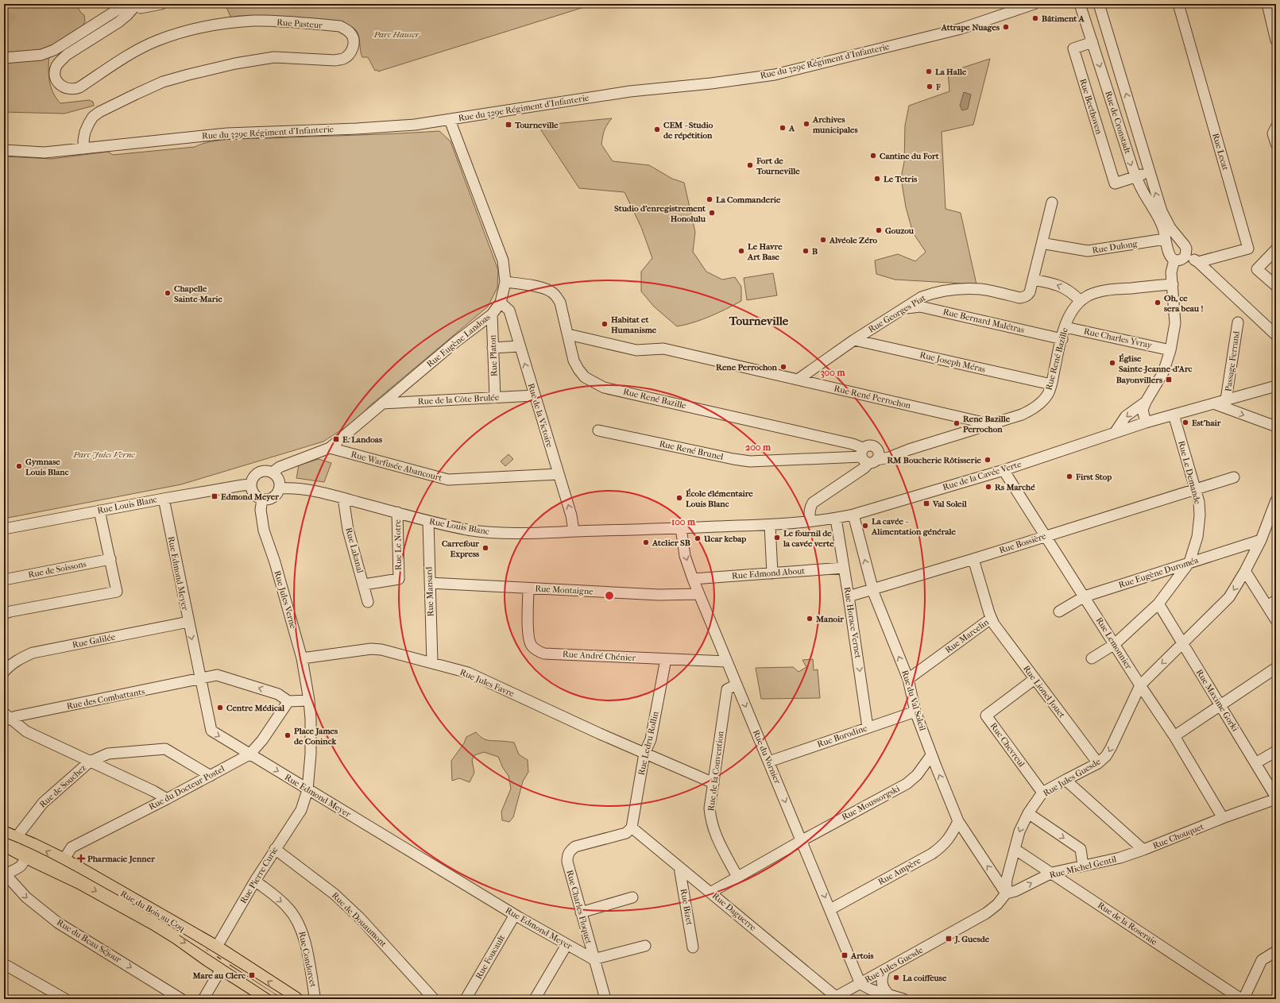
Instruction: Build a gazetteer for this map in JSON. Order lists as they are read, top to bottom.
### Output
{
  "streets": {
    "main road": ["Rue du Bois au Coq"],
    "street": [
      "Rue Pasteur",
      "Rue du 329e Régiment d'Infanterie",
      "Rue Beethoven",
      "Rue de Cronstadt",
      "Rue Lecat",
      "Rue Dulong",
      "Rue Georges Piat",
      "Rue Bernard Malétras",
      "Rue Charles Yvray",
      "Rue Eugène Landoas",
      "Rue Platon",
      "Rue René Bazille",
      "Passage Ferrand",
      "Rue Joseph Méras",
      "Rue René Perrochon",
      "Rue de la Côte Brulée",
      "Rue de la Victoire",
      "Rue René Brunel",
      "Rue Warfusée Abancourt",
      "Rue Le Demande",
      "Rue de la Cavée Verte",
      "Rue Louis Blanc",
      "Rue Bossière",
      "Rue Le Notre",
      "Rue Lakanal",
      "Rue de Soissons",
      "Rue Eugène Duroméa",
      "Rue Edmond Meyer",
      "Rue Edmond About",
      "Rue Montaigne",
      "Rue Mansard",
      "Rue Jules Verne",
      "Rue Horace Vernet",
      "Rue Marcelin",
      "Rue Galilée",
      "Rue Lemonnier",
      "Rue André Chénier",
      "Rue Jules Favre",
      "Rue Lionel Jouet",
      "Rue des Combattants",
      "Rue du Val Soleil",
      "Rue Maxime Gorki",
      "Rue Borodine",
      "Rue Ledru Rollin",
      "Rue Chevreul",
      "Rue du Vornier",
      "Rue de la Convention",
      "Rue Jules Guesde",
      "Rue de Souchez",
      "Rue du Docteur Postel",
      "Rue Moussorgski",
      "Rue Chouquet",
      "Rue Michel Gentil",
      "Rue Ampère",
      "Rue Pierre Curie",
      "Rue Charles Floquet",
      "Rue Bizet",
      "Rue Daguerre",
      "Rue de Douaumont",
      "Rue de la Roseraie",
      "Rue du Beau Séjour",
      "Rue Foucault",
      "Rue Condorcet"
    ]
  },
  "crossings": [
    ["Rue Pasteur", "Rue du 329e Régiment d'Infanterie"],
    ["Rue du 329e Régiment d'Infanterie", "Rue Eugène Landoas"],
    ["Rue Beethoven", "Rue de Cronstadt"],
    ["Rue de Cronstadt", "Rue Dulong"],
    ["Rue Georges Piat", "Rue Bernard Malétras"],
    ["Rue Georges Piat", "Rue Joseph Méras"],
    ["Rue Georges Piat", "Rue René Perrochon"],
    ["Rue Bernard Malétras", "Rue René Bazille"],
    ["Rue Charles Yvray", "Rue René Bazille"],
    ["Rue Eugène Landoas", "Rue Platon"],
    ["Rue Eugène Landoas", "Rue René Bazille"],
    ["Rue Eugène Landoas", "Rue de la Côte Brulée"],
    ["Rue Eugène Landoas", "Rue de la Victoire"],
    ["Rue Eugène Landoas", "Rue Warfusée Abancourt"],
    ["Rue Eugène Landoas", "Rue Louis Blanc"],
    ["Rue Eugène Landoas", "Rue Jules Verne"],
    ["Rue Platon", "Rue de la Côte Brulée"],
    ["Rue René Bazille", "Rue Joseph Méras"],
    ["Rue René Bazille", "Rue René Perrochon"],
    ["Rue René Bazille", "Rue René Brunel"],
    ["Passage Ferrand", "Rue de la Cavée Verte"],
    ["Rue de la Côte Brulée", "Rue de la Victoire"],
    ["Rue de la Victoire", "Rue Warfusée Abancourt"],
    ["Rue de la Victoire", "Rue Louis Blanc"],
    ["Rue Le Demande", "Rue de la Cavée Verte"],
    ["Rue Le Demande", "Rue Bossière"],
    ["Rue Le Demande", "Rue Eugène Duroméa"],
    ["Rue Le Demande", "Rue Lemonnier"],
    ["Rue Le Demande", "Rue Maxime Gorki"],
    ["Rue de la Cavée Verte", "Rue Louis Blanc"],
    ["Rue de la Cavée Verte", "Rue Horace Vernet"],
    ["Rue de la Cavée Verte", "Rue Lemonnier"],
    ["Rue de la Cavée Verte", "Rue du Val Soleil"],
    ["Rue de la Cavée Verte", "Rue du Vornier"],
    ["Rue Louis Blanc", "Rue Le Notre"],
    ["Rue Louis Blanc", "Rue Lakanal"],
    ["Rue Louis Blanc", "Rue Edmond Meyer"],
    ["Rue Louis Blanc", "Rue Mansard"],
    ["Rue Louis Blanc", "Rue Jules Verne"],
    ["Rue Louis Blanc", "Rue du Vornier"],
    ["Rue Bossière", "Rue Horace Vernet"],
    ["Rue Bossière", "Rue Marcelin"],
    ["Rue Bossière", "Rue Lemonnier"],
    ["Rue Bossière", "Rue du Val Soleil"],
    ["Rue Le Notre", "Rue Lakanal"],
    ["Rue Eugène Duroméa", "Rue Lemonnier"],
    ["Rue Eugène Duroméa", "Rue Jules Guesde"],
    ["Rue Edmond Meyer", "Rue Galilée"],
    ["Rue Edmond Meyer", "Rue des Combattants"],
    ["Rue Edmond Meyer", "Rue du Docteur Postel"],
    ["Rue Edmond Meyer", "Rue Pierre Curie"],
    ["Rue Edmond Meyer", "Rue Charles Floquet"],
    ["Rue Edmond Meyer", "Rue Foucault"],
    ["Rue Edmond About", "Rue Horace Vernet"],
    ["Rue Edmond About", "Rue du Vornier"],
    ["Rue Montaigne", "Rue Mansard"],
    ["Rue Montaigne", "Rue André Chénier"],
    ["Rue Montaigne", "Rue du Vornier"],
    ["Rue Mansard", "Rue Jules Favre"],
    ["Rue Jules Verne", "Rue Jules Favre"],
    ["Rue Horace Vernet", "Rue Borodine"],
    ["Rue Marcelin", "Rue Lionel Jouet"],
    ["Rue Marcelin", "Rue du Val Soleil"],
    ["Rue Lemonnier", "Rue Jules Guesde"],
    ["Rue Lemonnier", "Rue Chouquet"],
    ["Rue André Chénier", "Rue Ledru Rollin"],
    ["Rue André Chénier", "Rue du Vornier"],
    ["Rue Jules Favre", "Rue Ledru Rollin"],
    ["Rue Jules Favre", "Rue de la Convention"],
    ["Rue Lionel Jouet", "Rue Chevreul"],
    ["Rue Lionel Jouet", "Rue Jules Guesde"],
    ["Rue des Combattants", "Rue du Docteur Postel"],
    ["Rue du Val Soleil", "Rue Borodine"],
    ["Rue du Val Soleil", "Rue Jules Guesde"],
    ["Rue du Val Soleil", "Rue Moussorgski"],
    ["Rue du Val Soleil", "Rue Michel Gentil"],
    ["Rue du Val Soleil", "Rue Ampère"],
    ["Rue Maxime Gorki", "Rue Jules Guesde"],
    ["Rue Maxime Gorki", "Rue Chouquet"],
    ["Rue Borodine", "Rue du Vornier"],
    ["Rue Ledru Rollin", "Rue Charles Floquet"],
    ["Rue Ledru Rollin", "Rue Daguerre"],
    ["Rue Chevreul", "Rue Jules Guesde"],
    ["Rue du Vornier", "Rue de la Convention"],
    ["Rue du Vornier", "Rue Jules Guesde"],
    ["Rue du Vornier", "Rue Moussorgski"],
    ["Rue du Vornier", "Rue Ampère"],
    ["Rue de la Convention", "Rue Moussorgski"],
    ["Rue Jules Guesde", "Rue Chouquet"],
    ["Rue Jules Guesde", "Rue Michel Gentil"],
    ["Rue Jules Guesde", "Rue Daguerre"],
    ["Rue Jules Guesde", "Rue de la Roseraie"],
    ["Rue de Souchez", "Rue du Docteur Postel"],
    ["Rue de Souchez", "Rue du Bois au Coq"],
    ["Rue du Docteur Postel", "Rue du Bois au Coq"],
    ["Rue Moussorgski", "Rue Daguerre"],
    ["Rue Chouquet", "Rue Michel Gentil"],
    ["Rue Michel Gentil", "Rue de la Roseraie"],
    ["Rue Pierre Curie", "Rue du Bois au Coq"],
    ["Rue Pierre Curie", "Rue de Douaumont"],
    ["Rue Pierre Curie", "Rue Condorcet"],
    ["Rue Charles Floquet", "Rue Daguerre"],
    ["Rue Bizet", "Rue Daguerre"]
  ],
  "one_way": [
    "Rue de la Victoire",
    "Rue Horace Vernet",
    "Rue du Val Soleil",
    "Rue du Vornier",
    "Rue Condorcet"
  ],
  "districts": ["Tourneville"],
  "parks": ["Parc Hauser", "Parc Jules Verne"],
  "places": {
    "other": [
      "Bâtiment A",
      "Attrape Nuages",
      "La Halle",
      "F",
      "Archives municipales",
      "A",
      "CEM - Studio de répétition",
      "Cantine du Fort",
      "Fort de Tourneville",
      "Le Tetris",
      "La Commanderie",
      "Studio d'enregistrement Honolulu",
      "Gouzou",
      "Alvéole Zéro",
      "Le Havre Art Base",
      "B",
      "Chapelle Sainte-Marie",
      "Oh, ce sera beau !",
      "Habitat et Humanisme",
      "Église Sainte-Jeanne-d'Arc",
      "Rene Perrochon",
      "Est'hair",
      "Rene Bazille Perrochon",
      "RM Boucherie Rôtisserie",
      "Gymnase Louis Blanc",
      "First Stop",
      "Rs Marché",
      "École élémentaire Louis Blanc",
      "La cavée - Alimentation générale",
      "Le fournil de la cavée verte",
      "Ucar kebap",
      "Atelier SB",
      "Carrefour Express",
      "Manoir",
      "Centre Médical",
      "Place James de Coninck",
      "La coiffeuse"
    ],
    "transit": [
      "Tourneville",
      "Bayonvillers",
      "E. Landoas",
      "Edmond Meyer",
      "Val Soleil",
      "J. Guesde",
      "Artois",
      "Mare au Clerc"
    ],
    "health": ["Pharmacie Jenner"]
  },
  "rings": ["300 m", "200 m", "100 m"]
}
